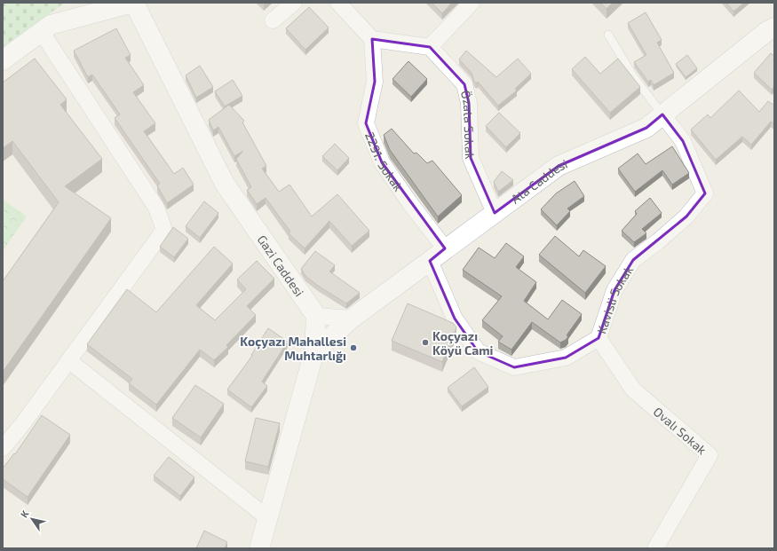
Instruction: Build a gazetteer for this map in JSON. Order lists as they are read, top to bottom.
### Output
{
  "streets": {
    "street": [
      "Özata Sokak",
      "2291. Sokak",
      "Ata Caddesi",
      "Gazi Caddesi",
      "Kavisli Sokak",
      "Ovalı Sokak"
    ]
  },
  "crossings": [
    ["Özata Sokak", "Ata Caddesi"],
    ["2291. Sokak", "Ata Caddesi"],
    ["Ata Caddesi", "Kavisli Sokak"],
    ["Kavisli Sokak", "Ovalı Sokak"]
  ],
  "places": ["Koçyazı Köyü Cami", "Koçyazı Mahallesi Muhtarlığı"],
  "north": "top left"
}
